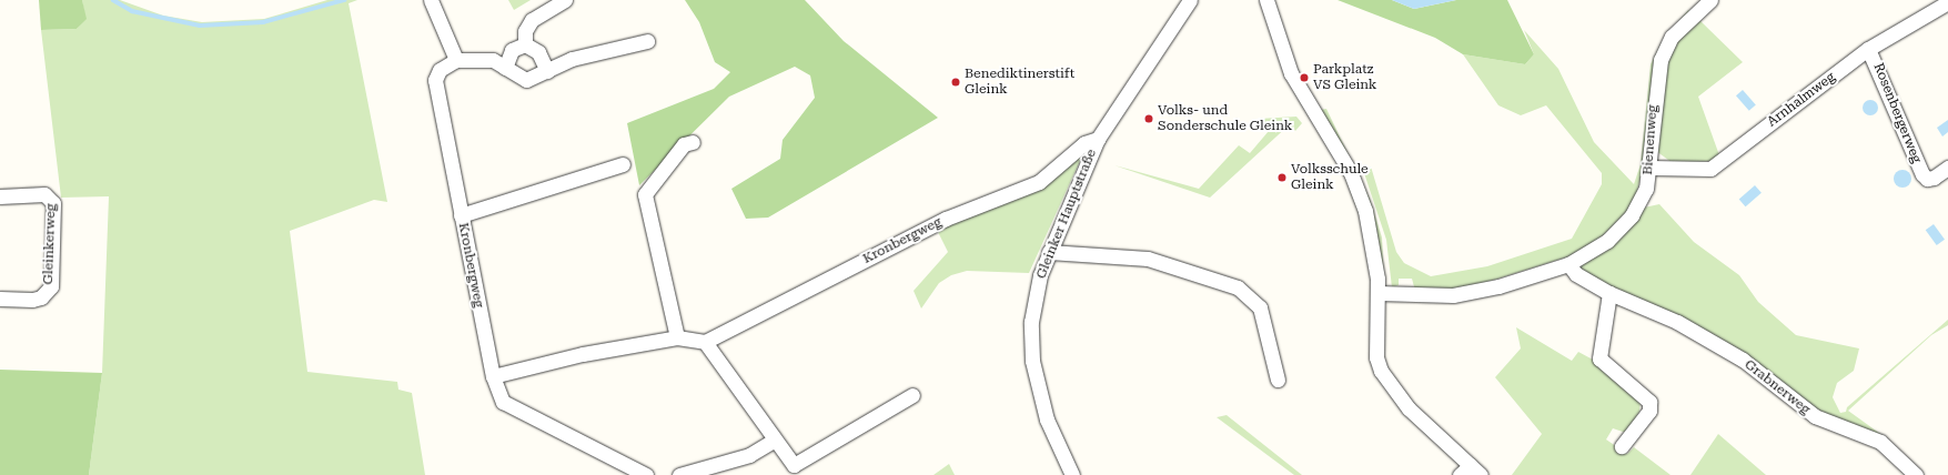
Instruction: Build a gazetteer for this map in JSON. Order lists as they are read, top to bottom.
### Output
{
  "streets": {
    "street": [
      "Arnhalmweg",
      "Rosenbergerweg",
      "Bienenweg",
      "Gleinker Hauptstraße",
      "Kronbergweg",
      "Gleinkerweg",
      "Grabnerweg"
    ]
  },
  "crossings": [
    ["Arnhalmweg", "Rosenbergerweg"],
    ["Arnhalmweg", "Bienenweg"],
    ["Bienenweg", "Grabnerweg"],
    ["Gleinker Hauptstraße", "Kronbergweg"]
  ],
  "places": [
    "Parkplatz VS Gleink",
    "Benediktinerstift Gleink",
    "Volks- und Sonderschule Gleink",
    "Volksschule Gleink"
  ]
}
